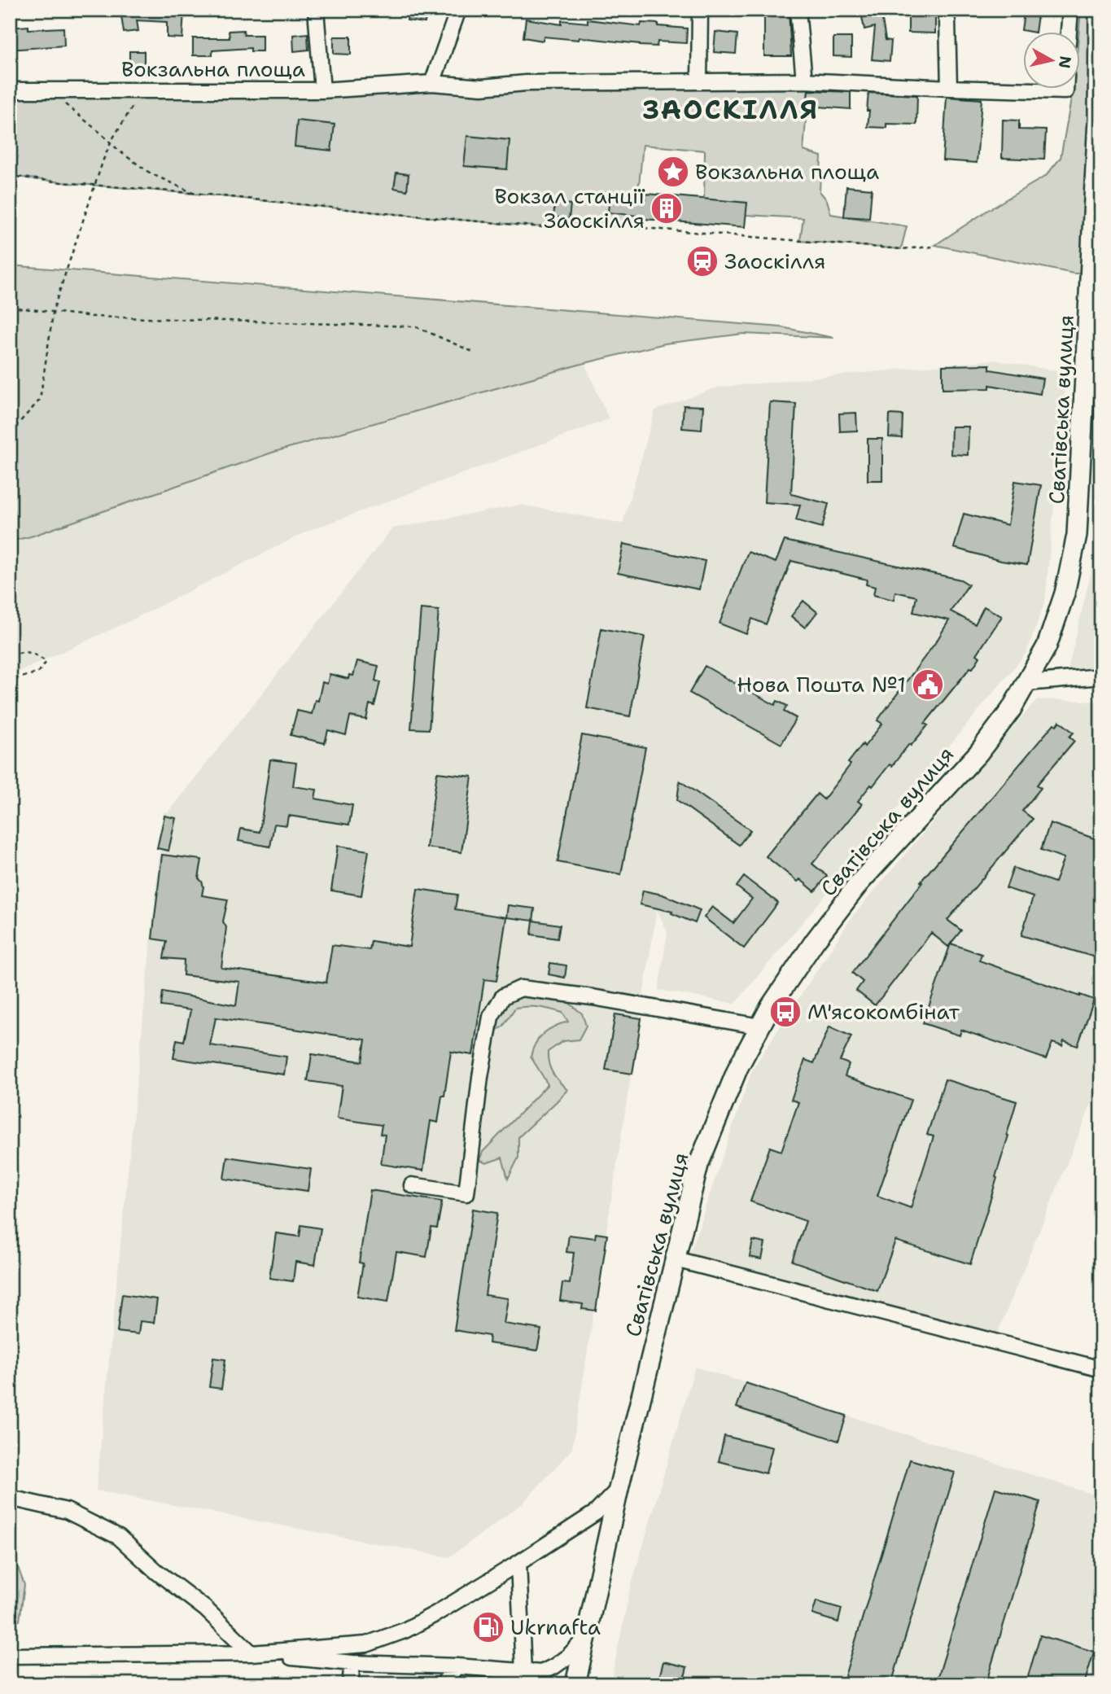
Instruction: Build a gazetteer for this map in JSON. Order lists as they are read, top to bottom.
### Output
{
  "streets": {
    "main road": ["Сватівська вулиця"],
    "street": ["Вокзальна площа"]
  },
  "districts": ["ЗАОСКIЛЛЯ"],
  "places": {
    "place": ["Вокзальна площа"],
    "building": ["Вокзал станції Заоскілля"],
    "station": ["Заоскiлля"],
    "public building": ["Нова Пошта №1"],
    "bus stop": ["М'ясокомбінат"],
    "fuel station": ["Ukrnafta"]
  },
  "north": "right"
}
